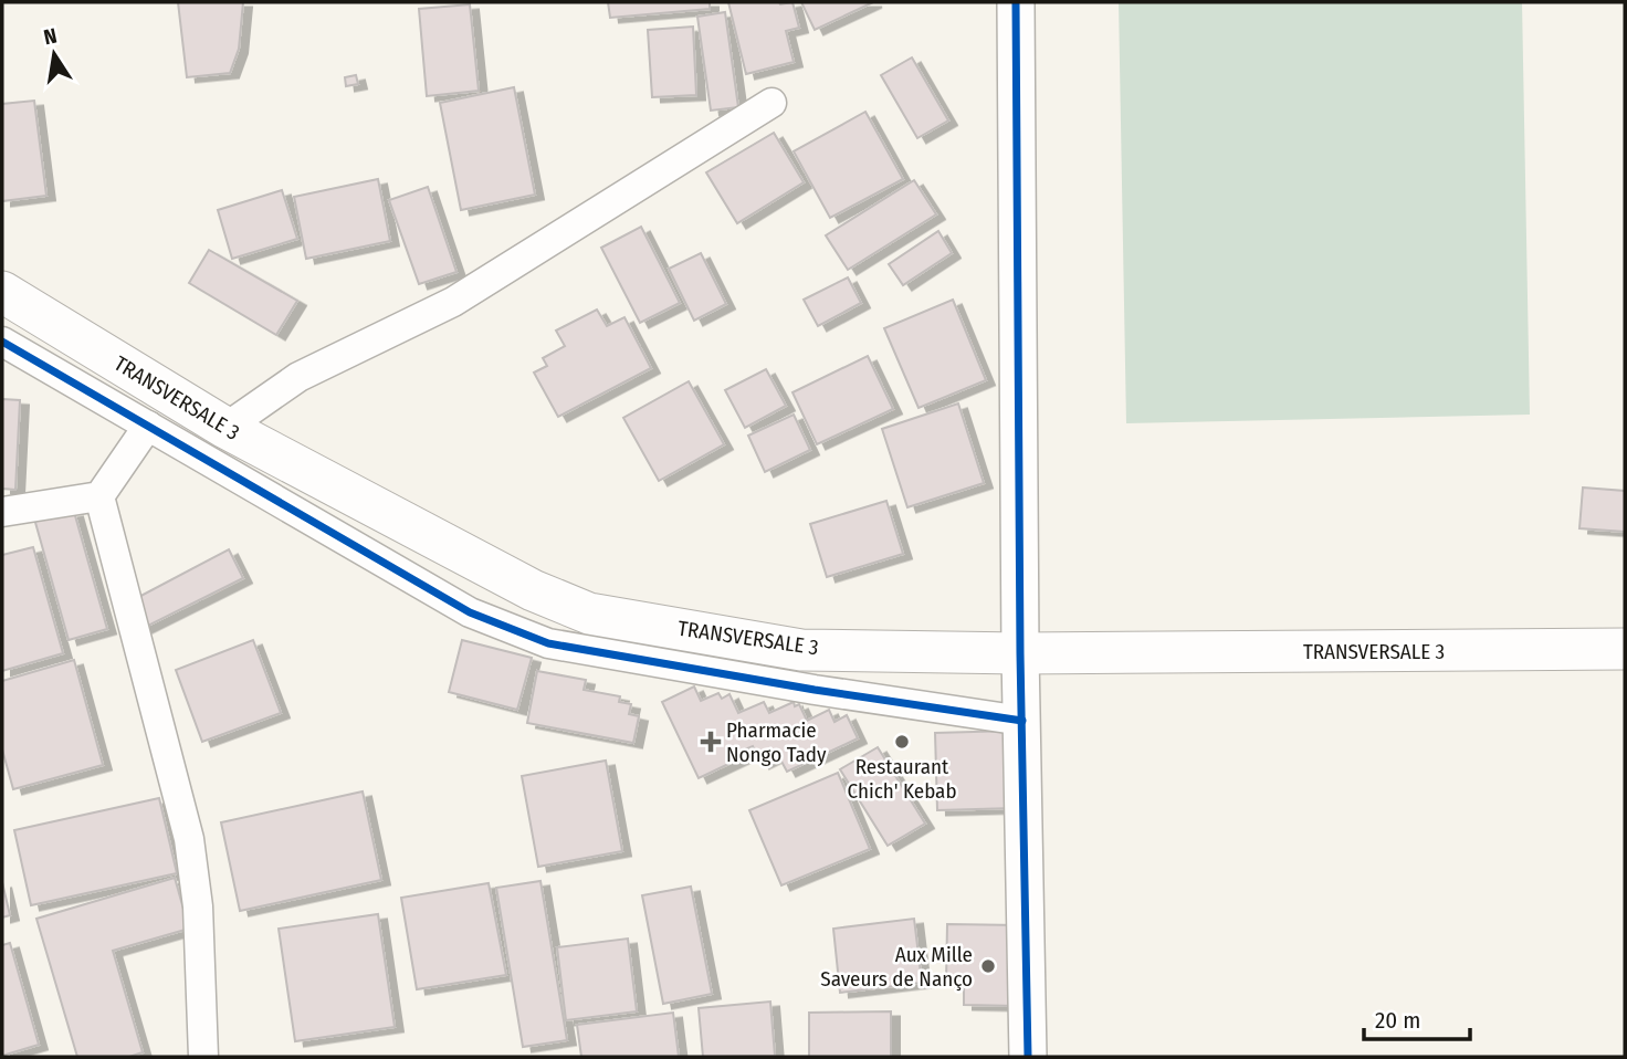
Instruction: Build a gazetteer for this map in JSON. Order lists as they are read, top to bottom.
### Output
{
  "streets": {
    "main road": ["TRANSVERSALE 3"]
  },
  "places": {
    "health": ["Pharmacie Nongo Tady"],
    "other": ["Restaurant Chich' Kebab", "Aux Mille Saveurs de Nanço"]
  },
  "scale_bar": "20 m",
  "north": "top"
}
